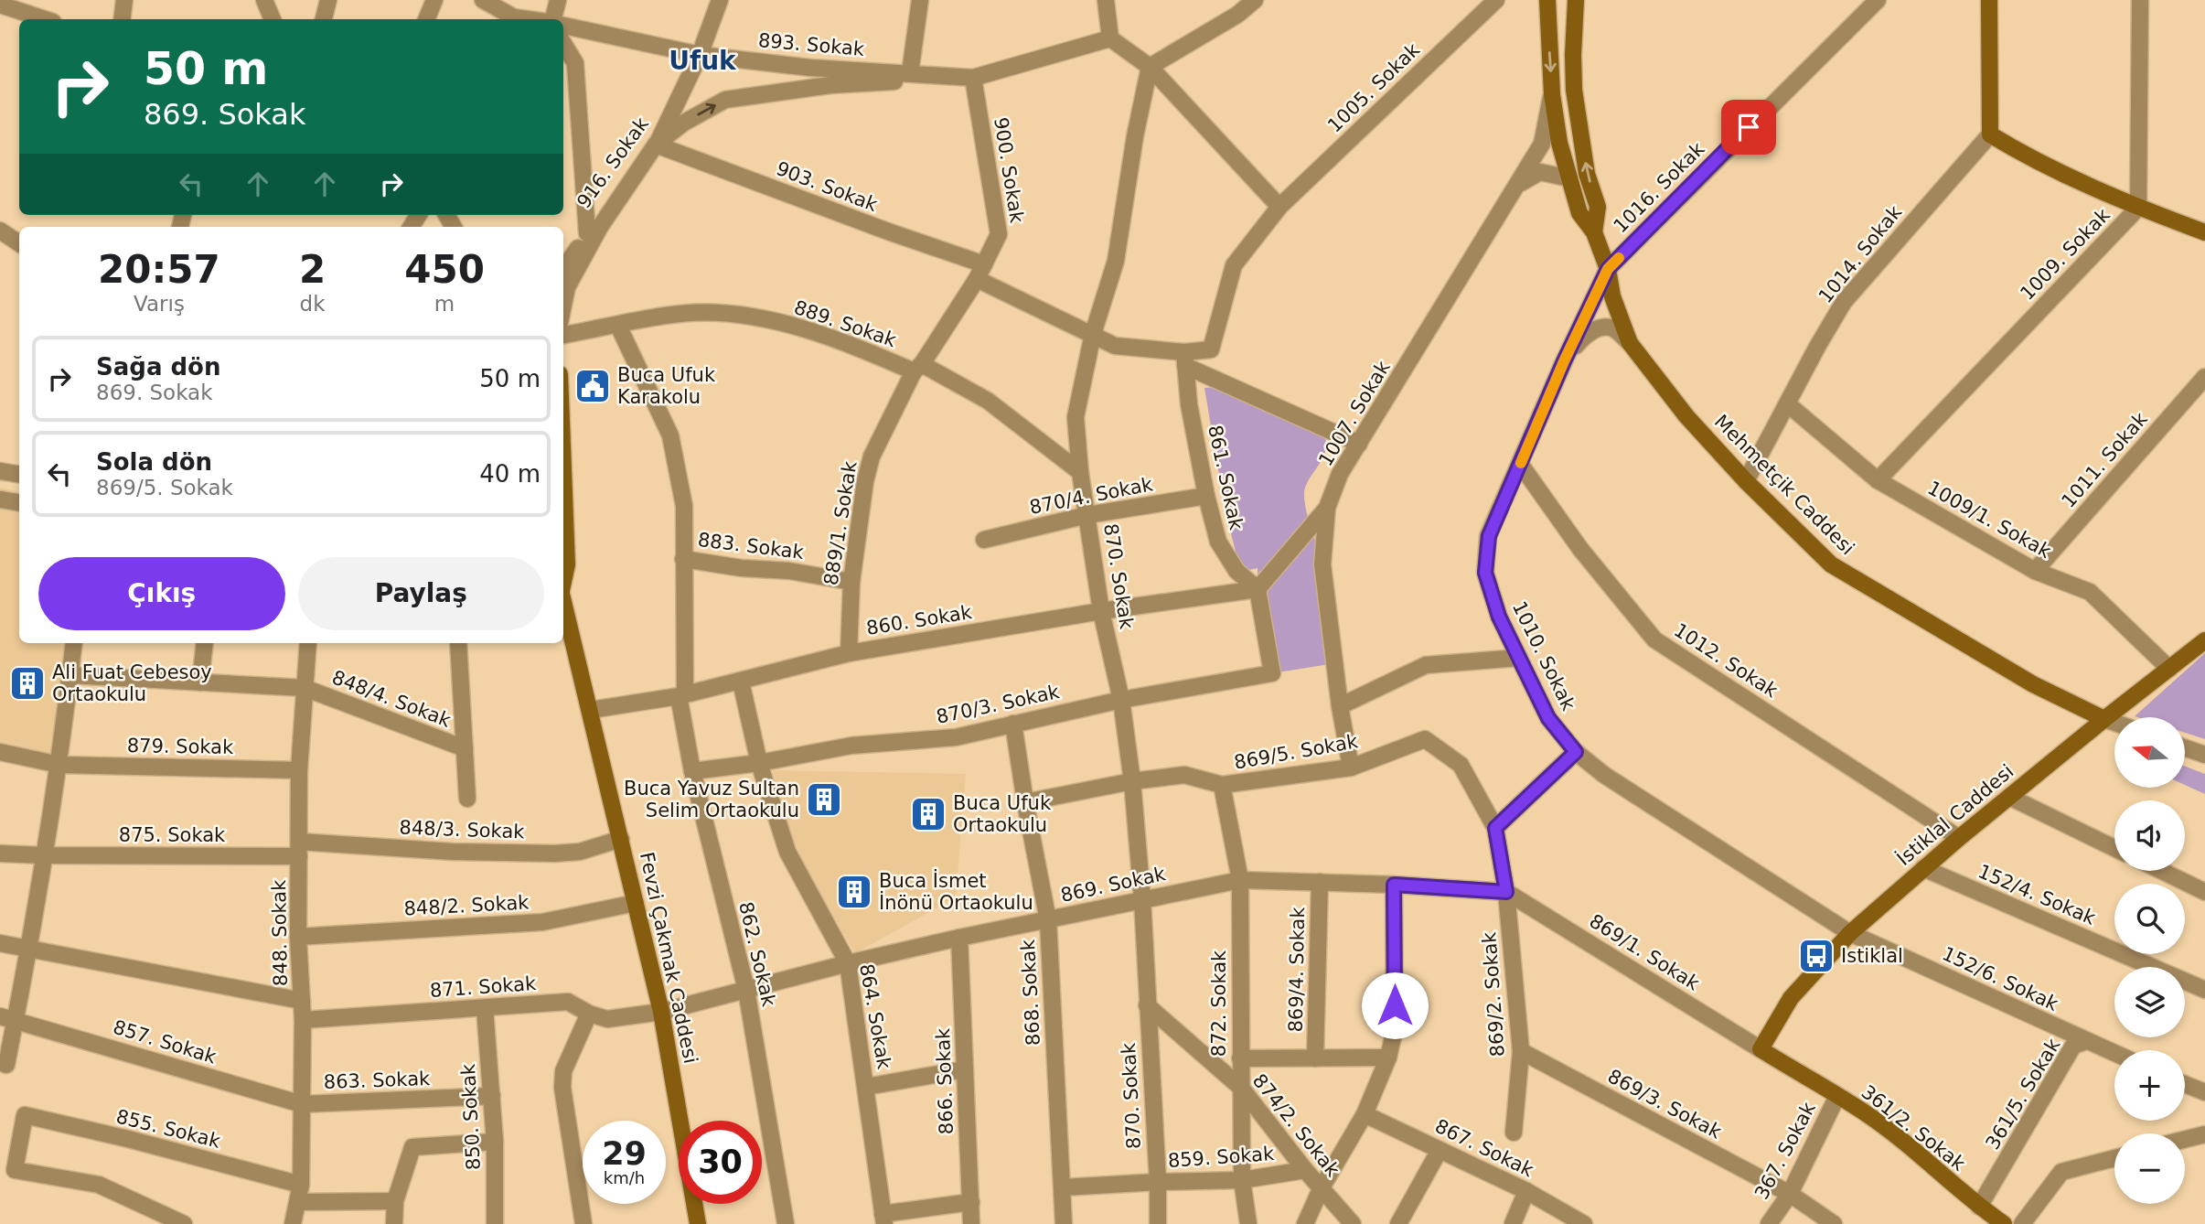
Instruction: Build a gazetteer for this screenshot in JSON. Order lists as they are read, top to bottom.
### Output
{
  "streets": {
    "main road": [
      "Mehmetçik Caddesi",
      "İstiklal Caddesi",
      "Fevzi Çakmak Caddesi",
      "361/2. Sokak"
    ],
    "street": [
      "893. Sokak",
      "1005. Sokak",
      "916. Sokak",
      "900. Sokak",
      "903. Sokak",
      "1016. Sokak",
      "1014. Sokak",
      "1009. Sokak",
      "889. Sokak",
      "1007. Sokak",
      "1011. Sokak",
      "861. Sokak",
      "870/4. Sokak",
      "1009/1. Sokak",
      "889/1. Sokak",
      "883. Sokak",
      "870. Sokak",
      "860. Sokak",
      "1010. Sokak",
      "1012. Sokak",
      "848/4. Sokak",
      "870/3. Sokak",
      "879. Sokak",
      "869/5. Sokak",
      "848/3. Sokak",
      "875. Sokak",
      "869. Sokak",
      "152/4. Sokak",
      "848/2. Sokak",
      "848. Sokak",
      "869/1. Sokak",
      "862. Sokak",
      "869/4. Sokak",
      "152/6. Sokak",
      "871. Sokak",
      "868. Sokak",
      "869/2. Sokak",
      "872. Sokak",
      "864. Sokak",
      "857. Sokak",
      "863. Sokak",
      "866. Sokak",
      "361/5. Sokak",
      "869/3. Sokak",
      "850. Sokak",
      "874/2. Sokak",
      "855. Sokak",
      "867. Sokak",
      "367. Sokak",
      "859. Sokak"
    ]
  },
  "crossings": [
    ["893. Sokak", "916. Sokak"],
    ["893. Sokak", "900. Sokak"],
    ["893. Sokak", "903. Sokak"],
    ["1005. Sokak", "903. Sokak"],
    ["1005. Sokak", "861. Sokak"],
    ["916. Sokak", "903. Sokak"],
    ["900. Sokak", "903. Sokak"],
    ["900. Sokak", "889. Sokak"],
    ["900. Sokak", "889/1. Sokak"],
    ["903. Sokak", "861. Sokak"],
    ["903. Sokak", "870. Sokak"],
    ["1016. Sokak", "Mehmetçik Caddesi"],
    ["1016. Sokak", "1010. Sokak"],
    ["1014. Sokak", "Mehmetçik Caddesi"],
    ["1014. Sokak", "1009/1. Sokak"],
    ["1009. Sokak", "1009/1. Sokak"],
    ["889. Sokak", "889/1. Sokak"],
    ["889. Sokak", "870. Sokak"],
    ["889. Sokak", "862. Sokak"],
    ["1007. Sokak", "Mehmetçik Caddesi"],
    ["1007. Sokak", "869/5. Sokak"],
    ["1011. Sokak", "1009/1. Sokak"],
    ["861. Sokak", "870/4. Sokak"],
    ["861. Sokak", "860. Sokak"],
    ["861. Sokak", "870/3. Sokak"],
    ["Mehmetçik Caddesi", "1010. Sokak"],
    ["Mehmetçik Caddesi", "İstiklal Caddesi"],
    ["870/4. Sokak", "870. Sokak"],
    ["1009/1. Sokak", "İstiklal Caddesi"],
    ["889/1. Sokak", "883. Sokak"],
    ["889/1. Sokak", "860. Sokak"],
    ["883. Sokak", "862. Sokak"],
    ["870. Sokak", "860. Sokak"],
    ["870. Sokak", "870/3. Sokak"],
    ["870. Sokak", "869/5. Sokak"],
    ["870. Sokak", "869. Sokak"],
    ["870. Sokak", "874/2. Sokak"],
    ["870. Sokak", "859. Sokak"],
    ["860. Sokak", "870/3. Sokak"],
    ["860. Sokak", "862. Sokak"],
    ["860. Sokak", "Fevzi Çakmak Caddesi"],
    ["860. Sokak", "864. Sokak"],
    ["1010. Sokak", "1012. Sokak"],
    ["1010. Sokak", "İstiklal Caddesi"],
    ["1010. Sokak", "152/6. Sokak"],
    ["1012. Sokak", "İstiklal Caddesi"],
    ["848/4. Sokak", "848. Sokak"],
    ["870/3. Sokak", "862. Sokak"],
    ["870/3. Sokak", "868. Sokak"],
    ["870/3. Sokak", "864. Sokak"],
    ["879. Sokak", "848. Sokak"],
    ["869/5. Sokak", "869. Sokak"],
    ["869/5. Sokak", "869/1. Sokak"],
    ["869/5. Sokak", "868. Sokak"],
    ["869/5. Sokak", "869/2. Sokak"],
    ["869/5. Sokak", "872. Sokak"],
    ["İstiklal Caddesi", "152/4. Sokak"],
    ["İstiklal Caddesi", "869/1. Sokak"],
    ["İstiklal Caddesi", "152/6. Sokak"],
    ["İstiklal Caddesi", "361/2. Sokak"],
    ["848/3. Sokak", "875. Sokak"],
    ["848/3. Sokak", "848. Sokak"],
    ["848/3. Sokak", "Fevzi Çakmak Caddesi"],
    ["875. Sokak", "848. Sokak"],
    ["869. Sokak", "869/1. Sokak"],
    ["869. Sokak", "862. Sokak"],
    ["869. Sokak", "Fevzi Çakmak Caddesi"],
    ["869. Sokak", "869/4. Sokak"],
    ["869. Sokak", "871. Sokak"],
    ["869. Sokak", "868. Sokak"],
    ["869. Sokak", "869/2. Sokak"],
    ["869. Sokak", "872. Sokak"],
    ["869. Sokak", "864. Sokak"],
    ["869. Sokak", "866. Sokak"],
    ["848/2. Sokak", "848. Sokak"],
    ["848/2. Sokak", "Fevzi Çakmak Caddesi"],
    ["848. Sokak", "871. Sokak"],
    ["848. Sokak", "857. Sokak"],
    ["848. Sokak", "863. Sokak"],
    ["848. Sokak", "855. Sokak"],
    ["869/1. Sokak", "869/2. Sokak"],
    ["869/1. Sokak", "361/2. Sokak"],
    ["Fevzi Çakmak Caddesi", "871. Sokak"],
    ["152/6. Sokak", "361/5. Sokak"],
    ["871. Sokak", "850. Sokak"],
    ["868. Sokak", "859. Sokak"],
    ["869/2. Sokak", "869/3. Sokak"],
    ["872. Sokak", "874/2. Sokak"],
    ["872. Sokak", "859. Sokak"],
    ["857. Sokak", "863. Sokak"],
    ["863. Sokak", "850. Sokak"],
    ["361/5. Sokak", "361/2. Sokak"],
    ["869/3. Sokak", "367. Sokak"],
    ["874/2. Sokak", "859. Sokak"],
    ["361/2. Sokak", "367. Sokak"]
  ],
  "districts": ["Ufuk"],
  "places": {
    "public building": ["Buca Ufuk Karakolu"],
    "building": [
      "Ali Fuat Cebesoy Ortaokulu",
      "Buca Yavuz Sultan Selim Ortaokulu",
      "Buca Ufuk Ortaokulu",
      "Buca İsmet İnönü Ortaokulu"
    ],
    "bus stop": ["Istiklal"]
  },
  "north": "left",
  "page": {
    "turn": ["50 m", "869. Sokak"],
    "eta": [
      "20:57",
      "Varış",
      "2",
      "dk",
      "450",
      "m"
    ],
    "list": [
      {
        "name": "Sağa dön",
        "note": "869. Sokak",
        "value": "50 m"
      },
      {
        "name": "Sola dön",
        "note": "869/5. Sokak",
        "value": "40 m"
      }
    ],
    "buttons": ["Çıkış", "Paylaş"],
    "map_buttons": ["+", "−"],
    "speed": "29 km/h",
    "limit": "30"
  }
}
